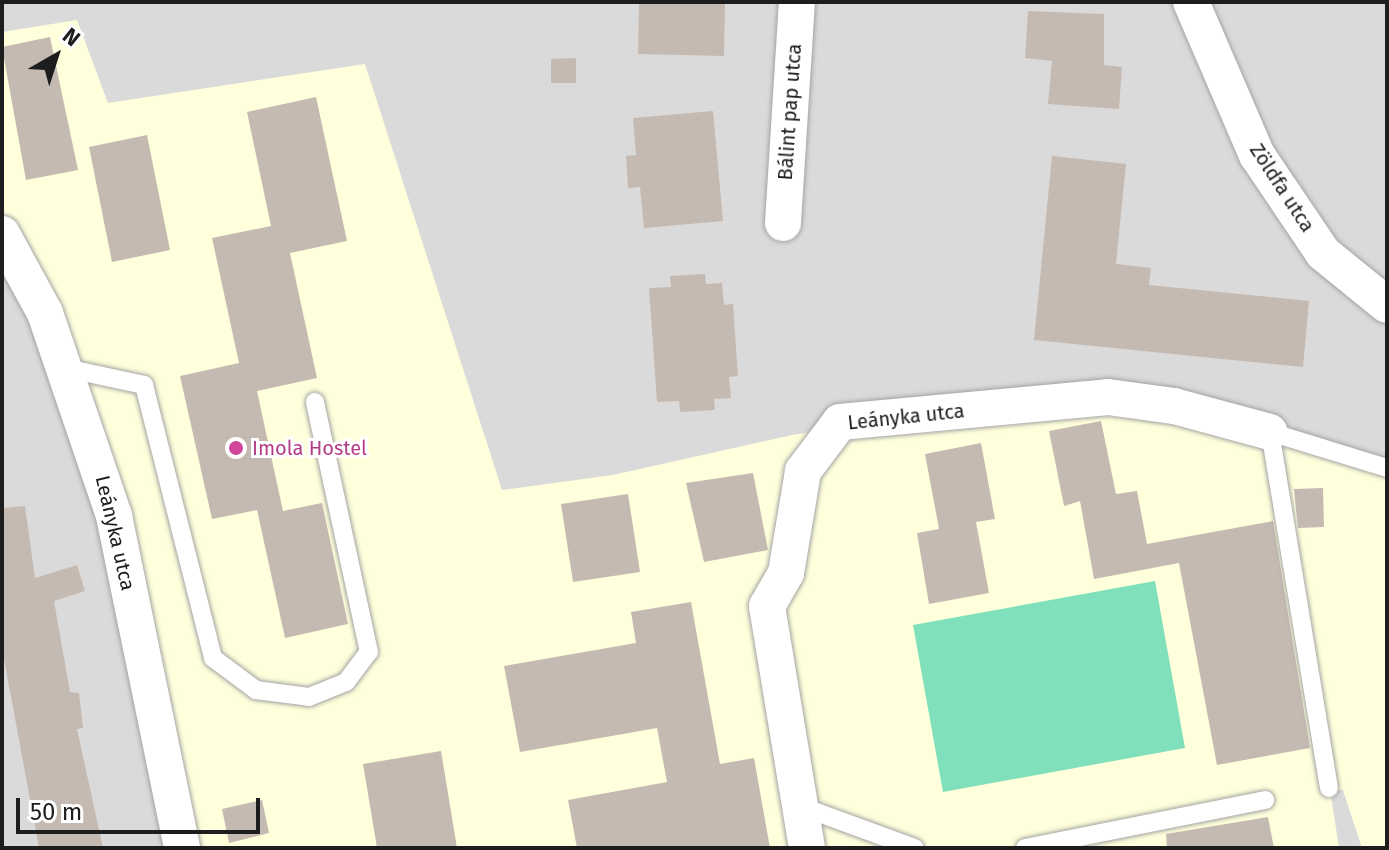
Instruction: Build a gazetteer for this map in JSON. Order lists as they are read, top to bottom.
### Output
{
  "streets": {
    "street": ["Bálint pap utca", "Zöldfa utca", "Leányka utca"]
  },
  "places": ["Imola Hostel"],
  "scale_bar": "50 m",
  "north": "top right"
}
